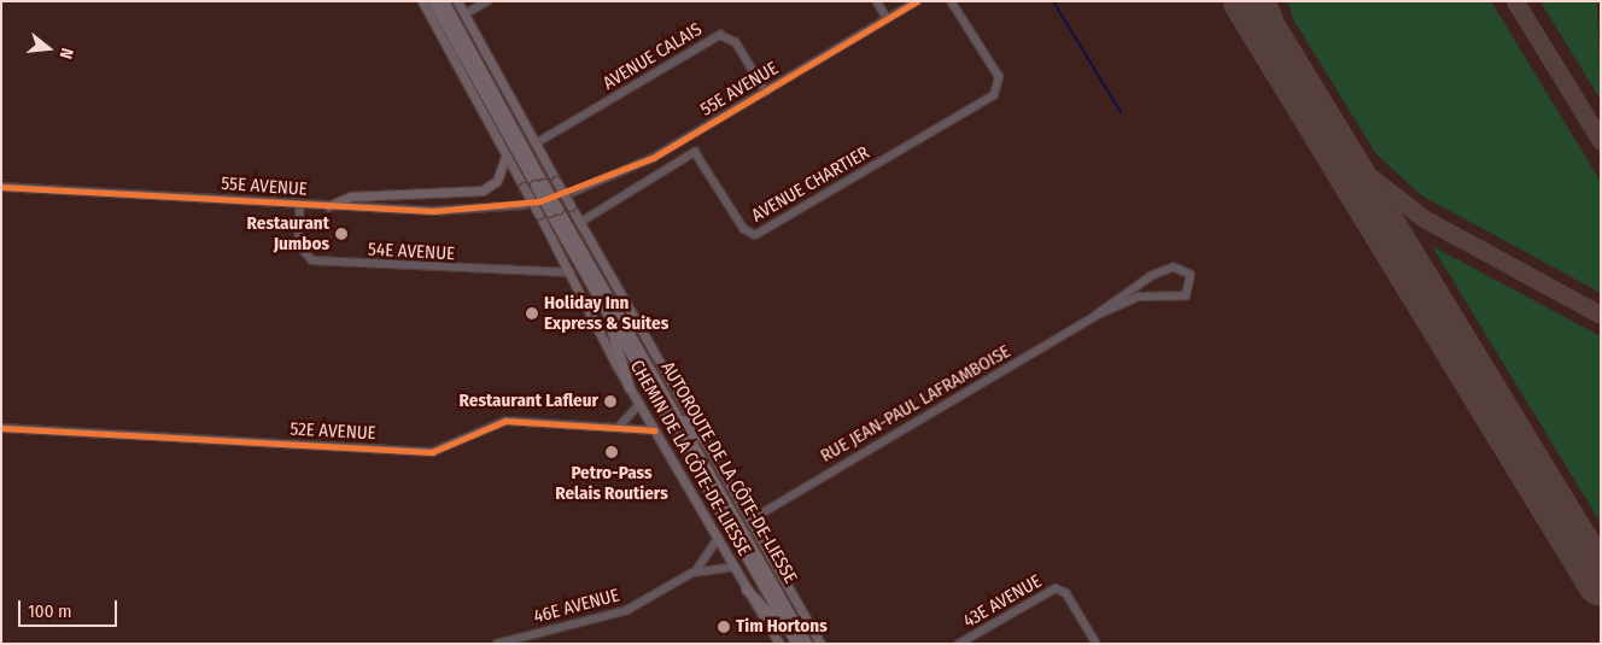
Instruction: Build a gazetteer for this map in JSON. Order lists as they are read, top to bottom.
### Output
{
  "streets": {
    "highway": ["AUTOROUTE DE LA CÔTE-DE-LIESSE"],
    "main road": ["CHEMIN DE LA CÔTE-DE-LIESSE"],
    "street": [
      "AVENUE CALAIS",
      "55E AVENUE",
      "AVENUE CHARTIER",
      "54E AVENUE",
      "RUE JEAN-PAUL LAFRAMBOISE",
      "52E AVENUE",
      "43E AVENUE",
      "46E AVENUE"
    ]
  },
  "crossings": [
    ["AVENUE CALAIS", "55E AVENUE"],
    ["AVENUE CALAIS", "CHEMIN DE LA CÔTE-DE-LIESSE"],
    ["55E AVENUE", "54E AVENUE"],
    ["AVENUE CHARTIER", "CHEMIN DE LA CÔTE-DE-LIESSE"],
    ["54E AVENUE", "CHEMIN DE LA CÔTE-DE-LIESSE"],
    ["RUE JEAN-PAUL LAFRAMBOISE", "CHEMIN DE LA CÔTE-DE-LIESSE"],
    ["52E AVENUE", "CHEMIN DE LA CÔTE-DE-LIESSE"],
    ["CHEMIN DE LA CÔTE-DE-LIESSE", "46E AVENUE"]
  ],
  "places": [
    "Restaurant Jumbos",
    "Holiday Inn Express & Suites",
    "Restaurant Lafleur",
    "Petro-Pass Relais Routiers",
    "Tim Hortons"
  ],
  "scale_bar": "100 m",
  "north": "right"
}
